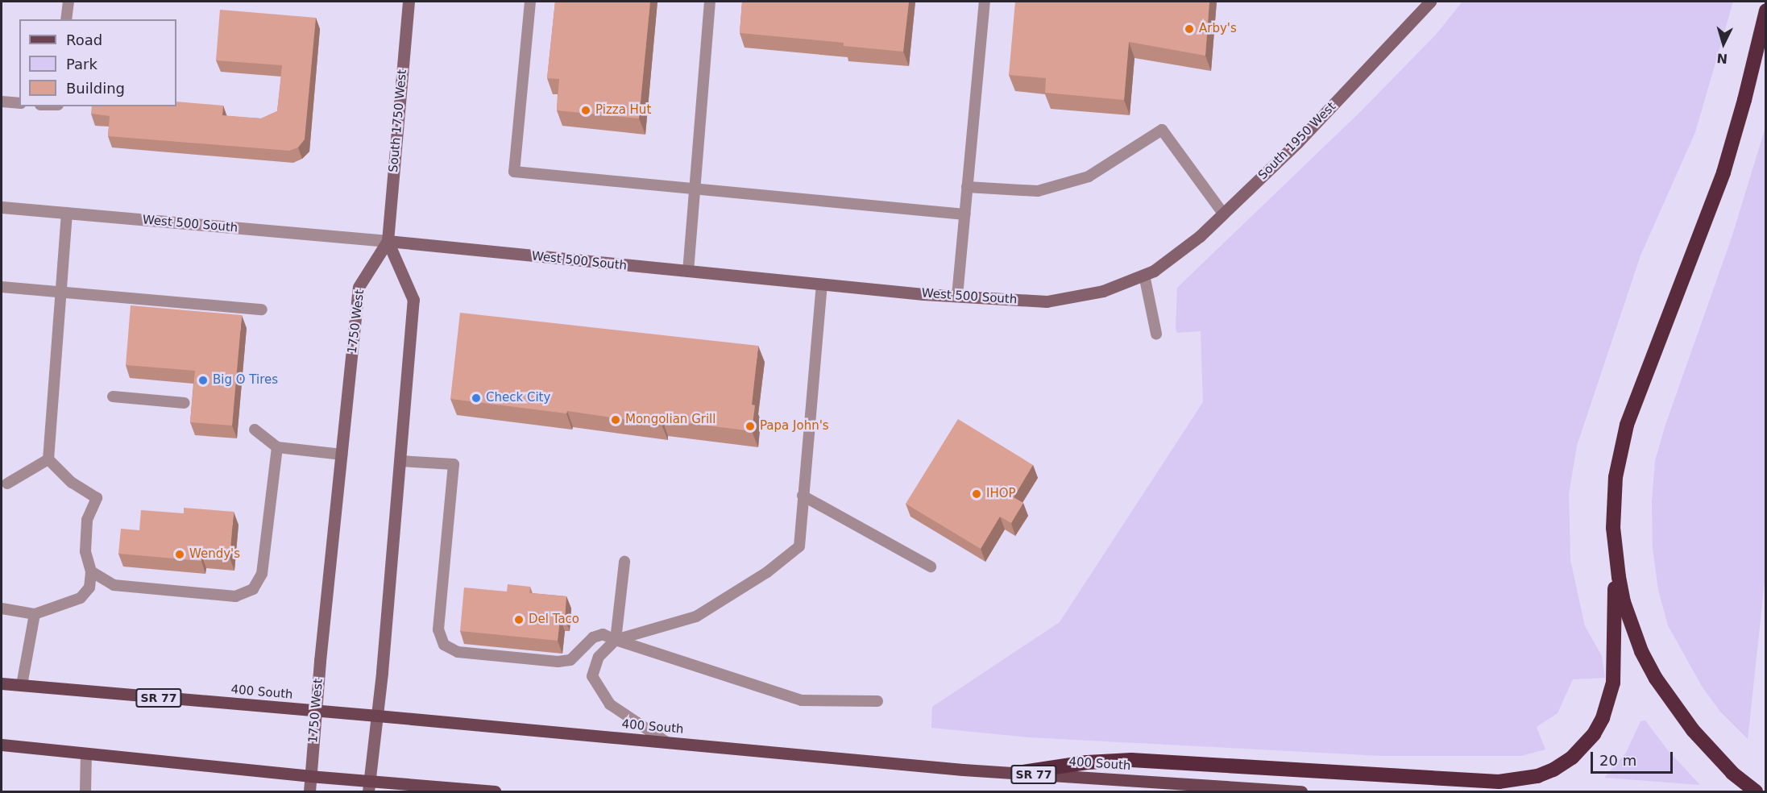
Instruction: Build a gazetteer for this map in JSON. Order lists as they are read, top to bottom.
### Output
{
  "streets": {
    "main road": [
      "South 1750 West",
      "South 1950 West",
      "West 500 South",
      "1750 West",
      "400 South",
      "SR 77"
    ]
  },
  "crossings": [
    ["South 1750 West", "West 500 South"],
    ["South 1750 West", "1750 West"],
    ["South 1950 West", "West 500 South"],
    ["West 500 South", "1750 West"],
    ["1750 West", "400 South"]
  ],
  "places": [
    "Arby's",
    "Pizza Hut",
    "Big O Tires",
    "Check City",
    "Mongolian Grill",
    "Papa John's",
    "IHOP",
    "Wendy's",
    "Del Taco"
  ],
  "legend": ["Road", "Park", "Building"],
  "scale_bar": "20 m",
  "north": "bottom"
}
